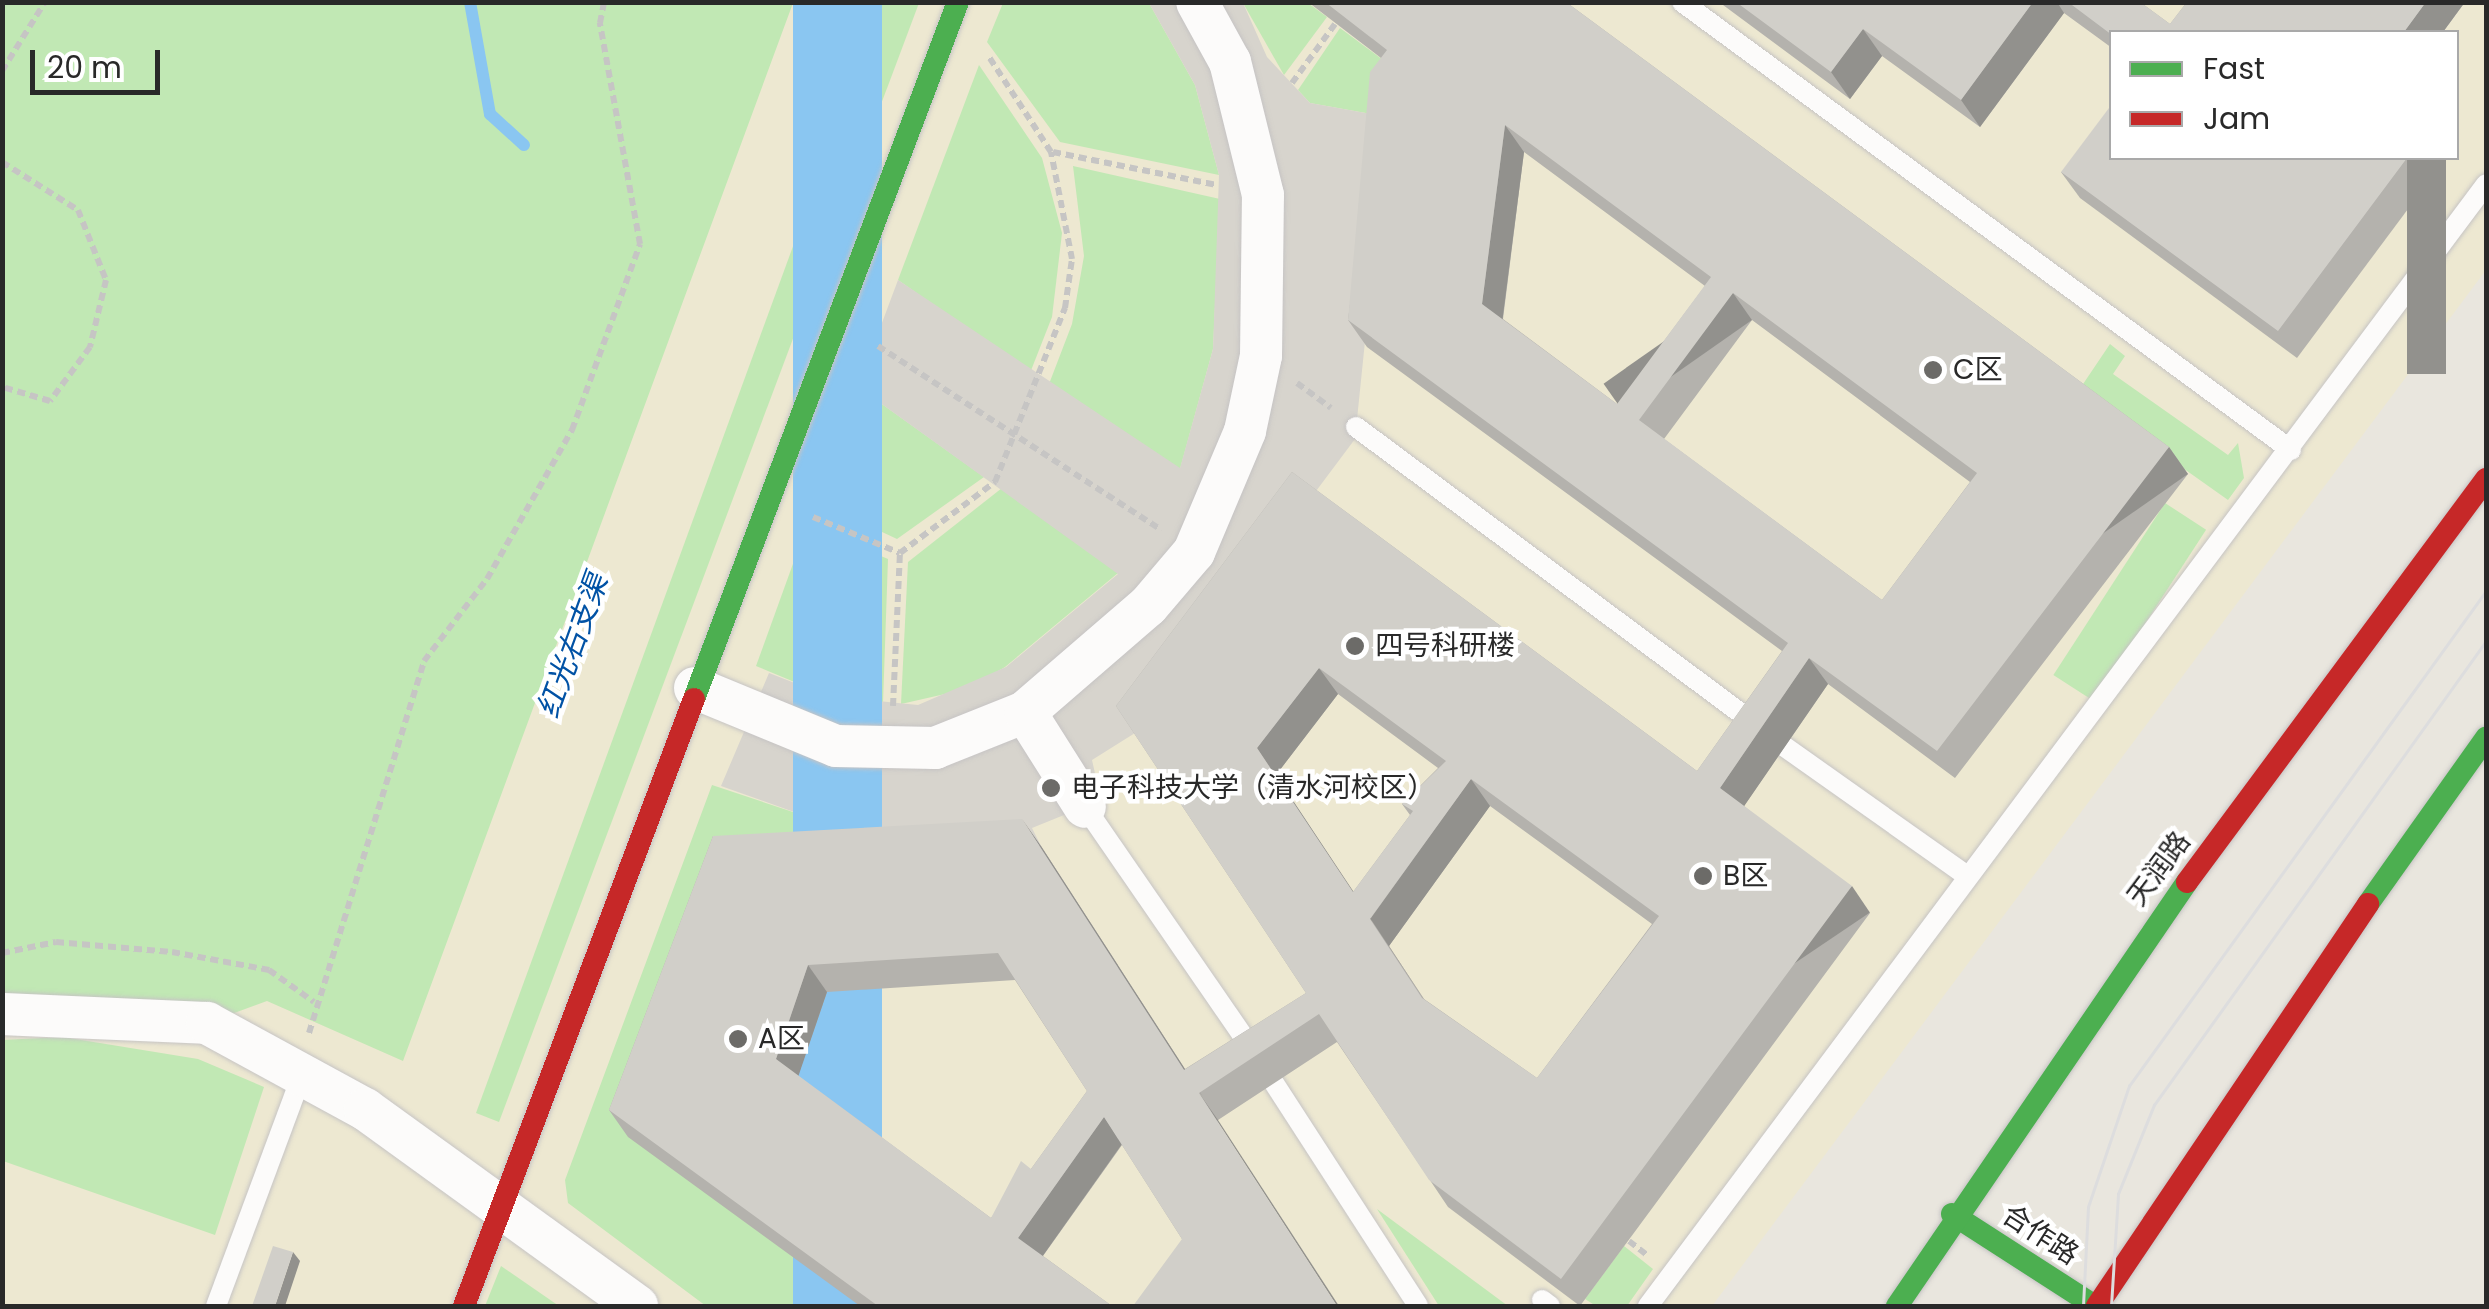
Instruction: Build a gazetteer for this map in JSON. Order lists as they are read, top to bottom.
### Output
{
  "streets": {
    "main road": ["天润路", "合作路"]
  },
  "crossings": [
    ["天润路", "合作路"]
  ],
  "water": ["红光右支渠"],
  "places": [
    "C区",
    "四号科研楼",
    "电子科技大学（清水河校区）",
    "B区",
    "A区"
  ],
  "legend": ["Fast", "Jam"],
  "scale_bar": "20 m"
}
